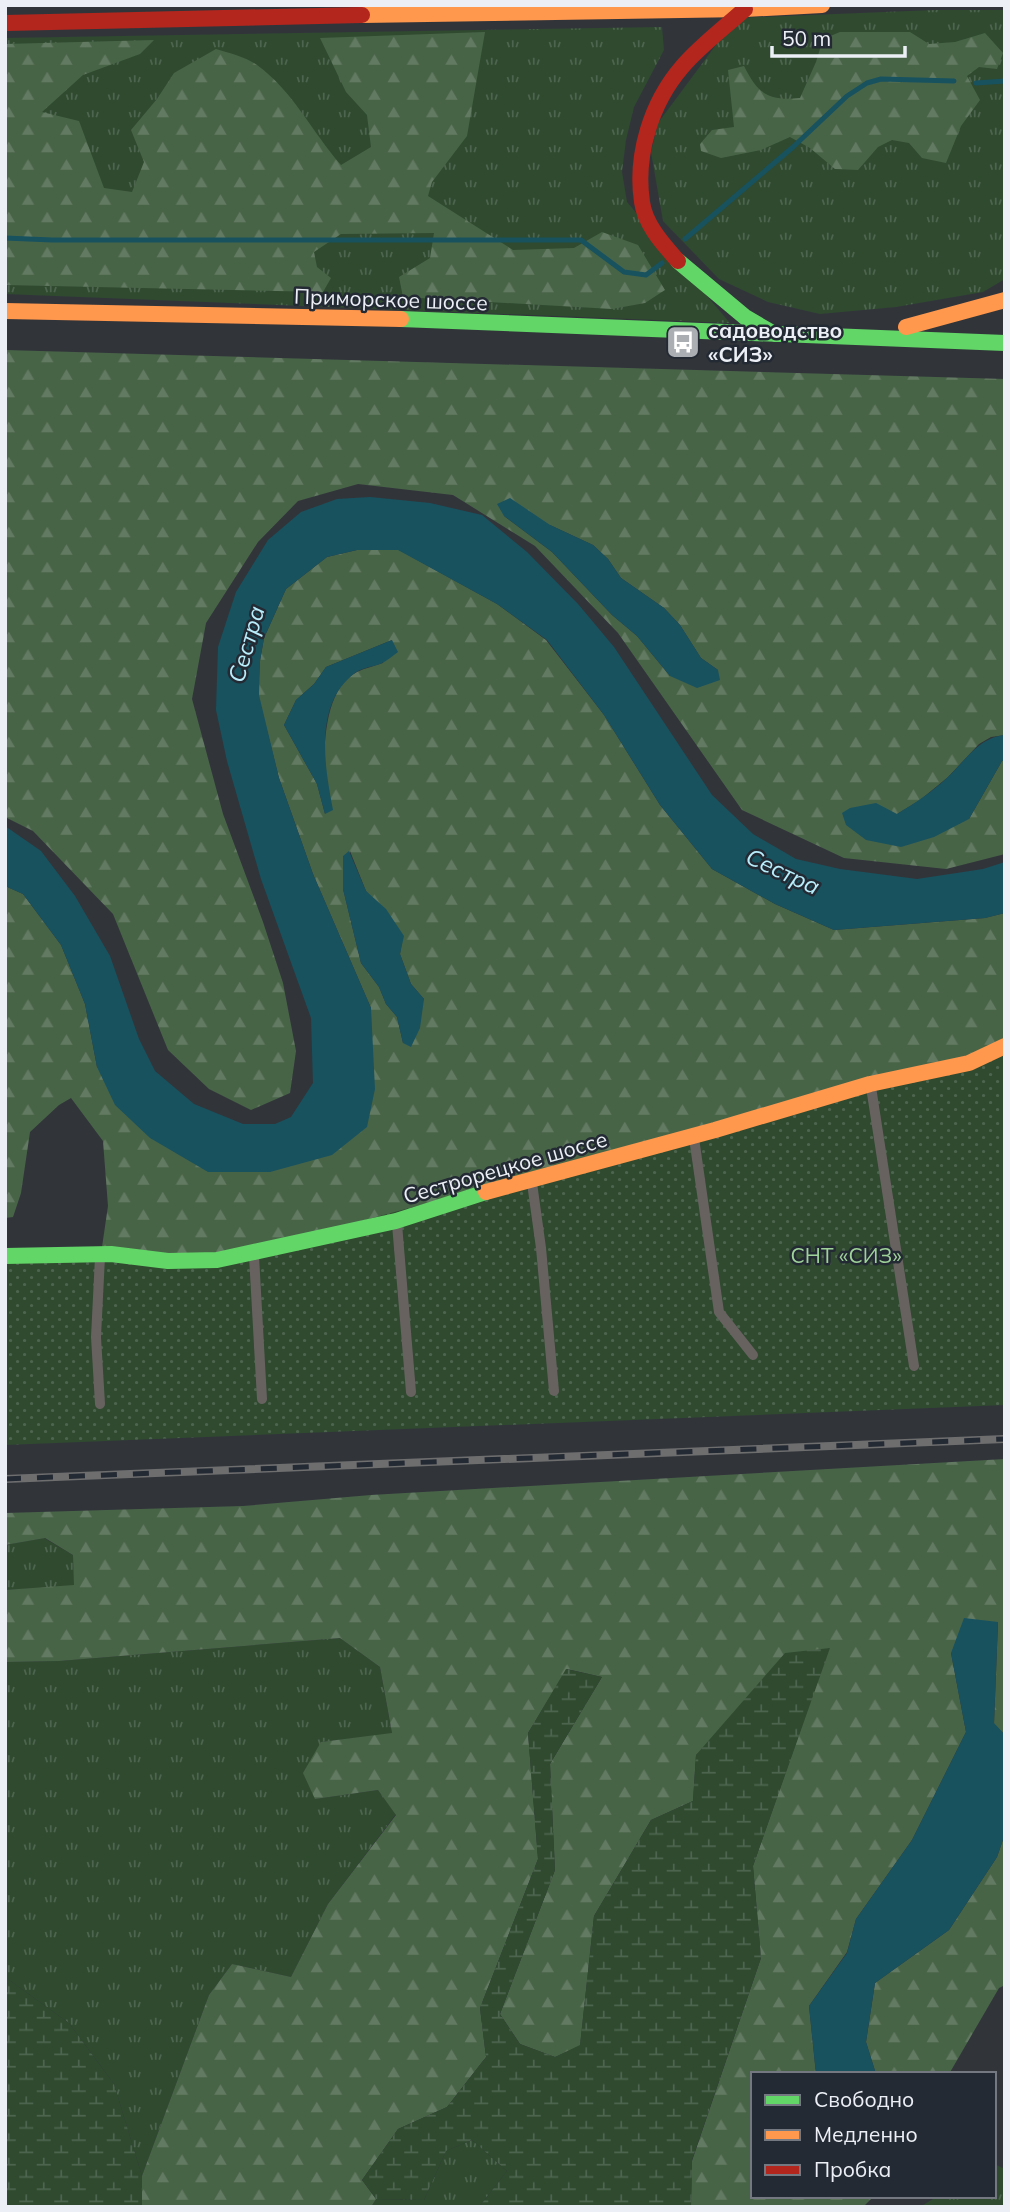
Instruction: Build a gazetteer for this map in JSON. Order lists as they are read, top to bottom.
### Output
{
  "streets": {
    "main road": ["Приморское шоссе", "Сестрорецкое шоссе"]
  },
  "water": ["Сестра"],
  "parks": ["СНТ «СИЗ»"],
  "places": {
    "bus stop": ["садоводство «СИЗ»"]
  },
  "legend": ["Свободно", "Медленно", "Пробка"],
  "scale_bar": "50 m"
}
